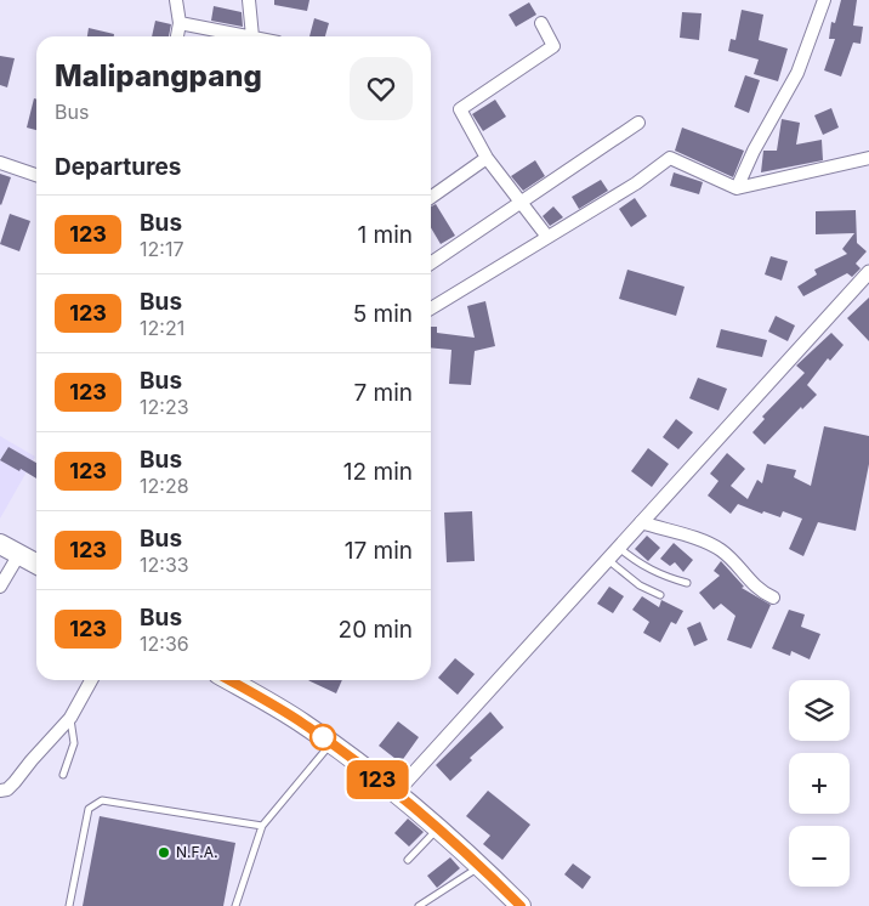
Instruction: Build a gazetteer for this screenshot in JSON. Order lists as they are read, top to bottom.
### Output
{
  "places": ["N.F.A."],
  "lines": ["bus line 123"],
  "page": {
    "on_map": "123",
    "heading": [
      ["Malipangpang", "Bus"],
      "Departures"
    ],
    "list": [
      {
        "mark": "123",
        "name": "Bus",
        "note": "12:17",
        "value": "1 min"
      },
      {
        "mark": "123",
        "name": "Bus",
        "note": "12:21",
        "value": "5 min"
      },
      {
        "mark": "123",
        "name": "Bus",
        "note": "12:23",
        "value": "7 min"
      },
      {
        "mark": "123",
        "name": "Bus",
        "note": "12:28",
        "value": "12 min"
      },
      {
        "mark": "123",
        "name": "Bus",
        "note": "12:33",
        "value": "17 min"
      },
      {
        "mark": "123",
        "name": "Bus",
        "note": "12:36",
        "value": "20 min"
      }
    ],
    "map_buttons": ["+", "−"]
  }
}
